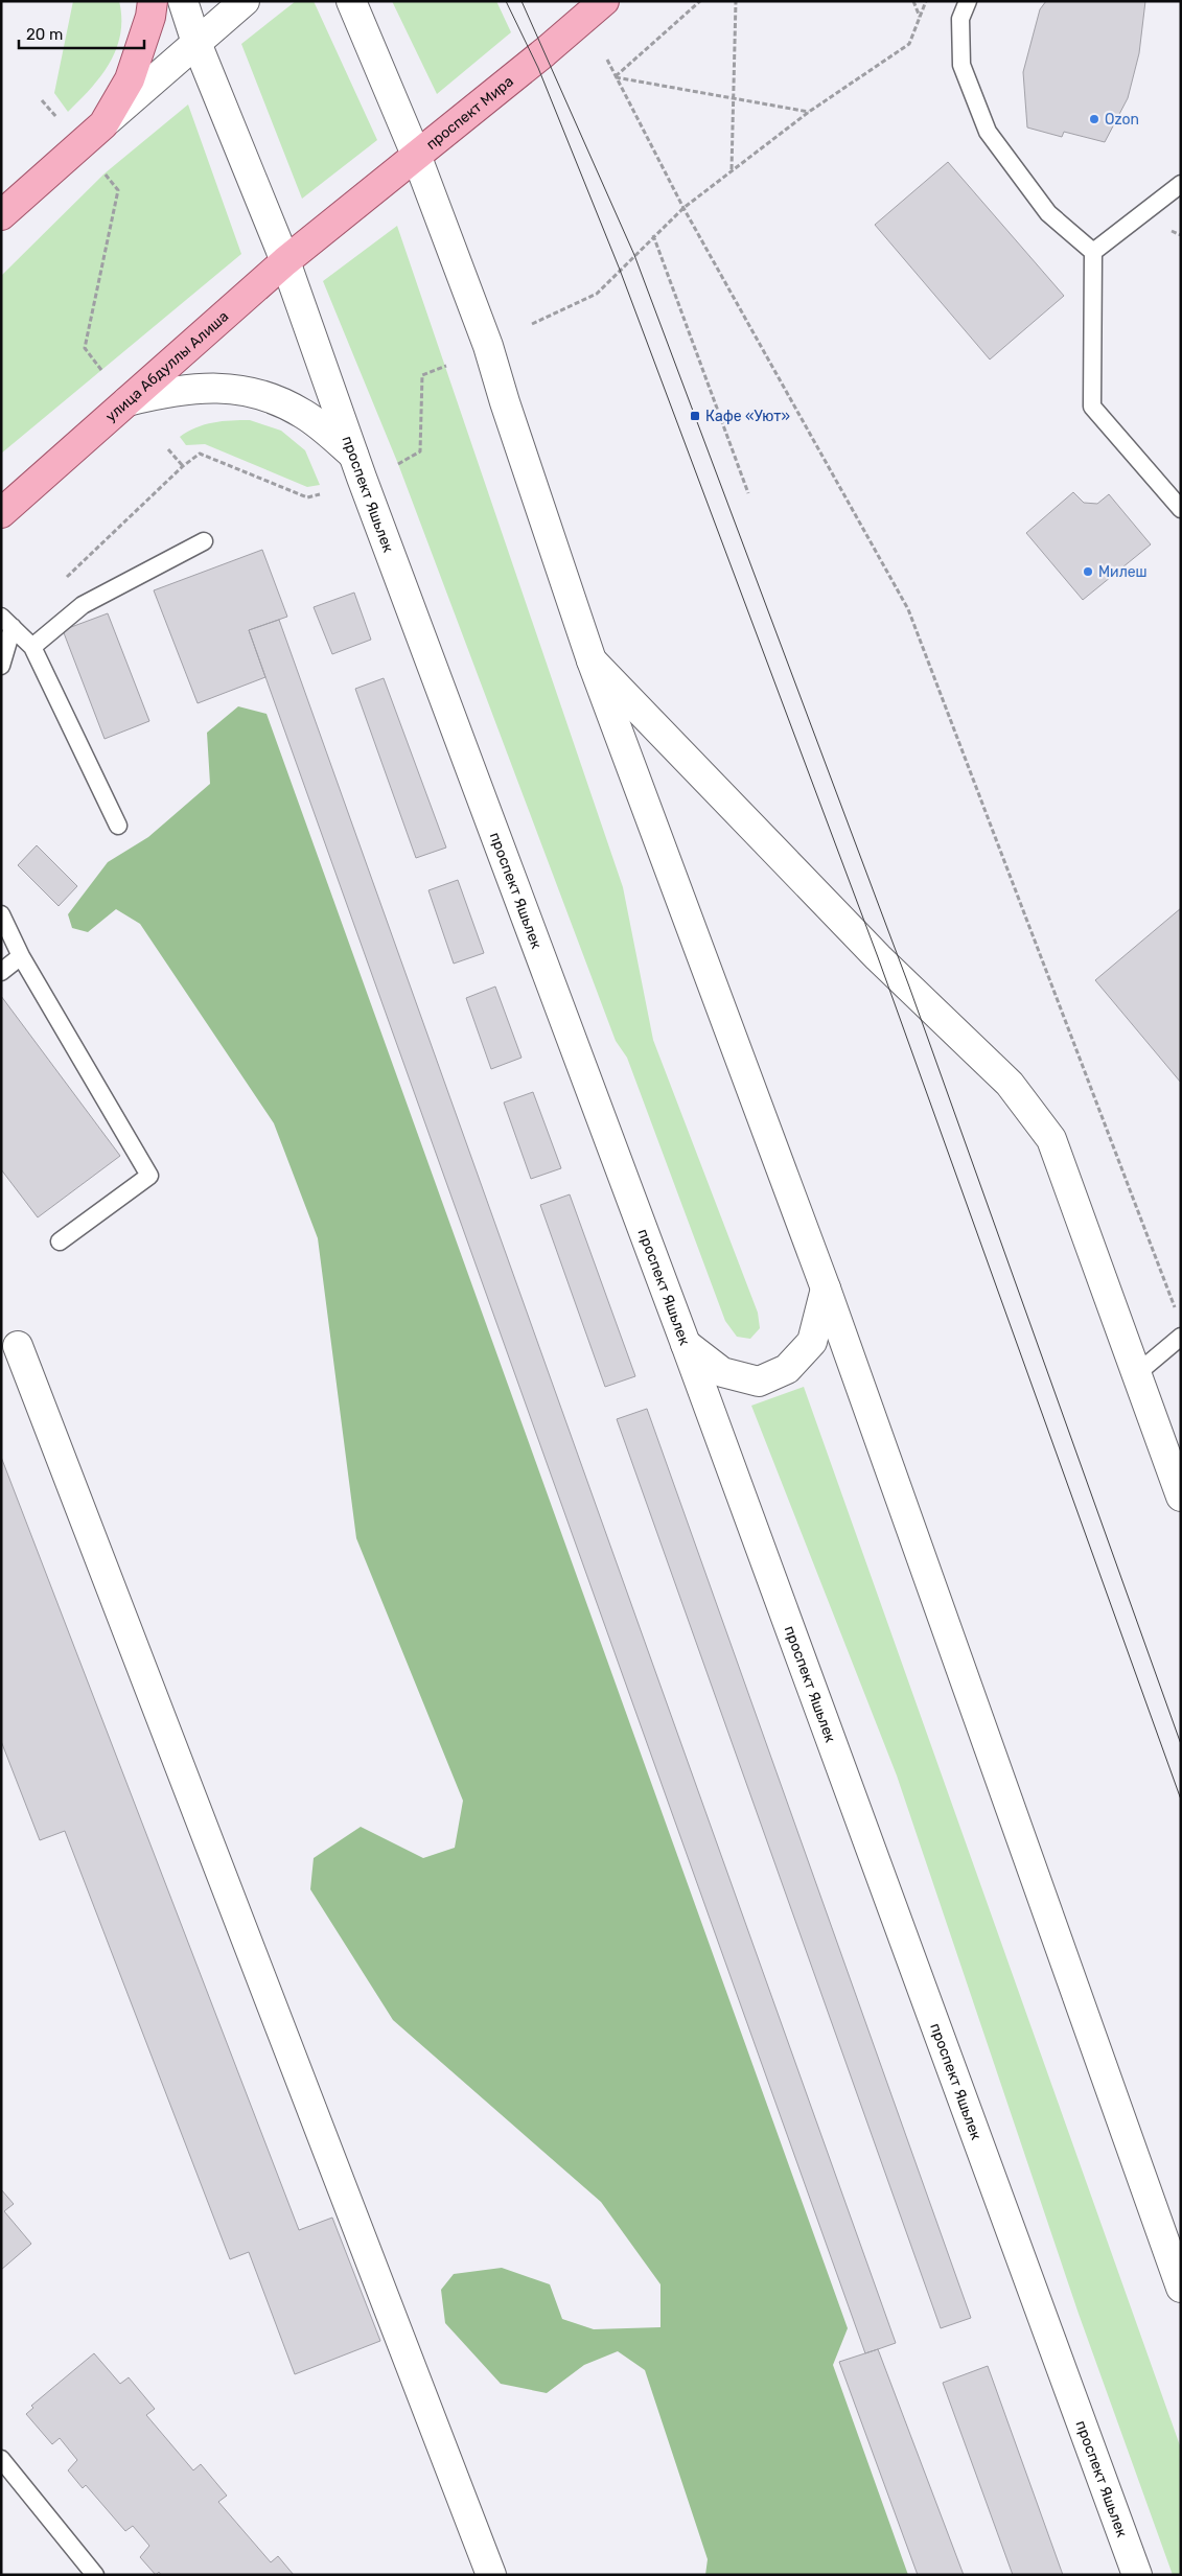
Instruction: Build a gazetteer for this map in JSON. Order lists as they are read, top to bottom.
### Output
{
  "streets": {
    "main road": ["проспект Мира", "улица Абдуллы Алиша", "проспект Яшьлек"]
  },
  "crossings": [
    ["проспект Мира", "улица Абдуллы Алиша"],
    ["улица Абдуллы Алиша", "проспект Яшьлек"]
  ],
  "places": {
    "other": ["Ozon", "Милеш"],
    "transit": ["Кафе «Уют»"]
  },
  "scale_bar": "20 m"
}
